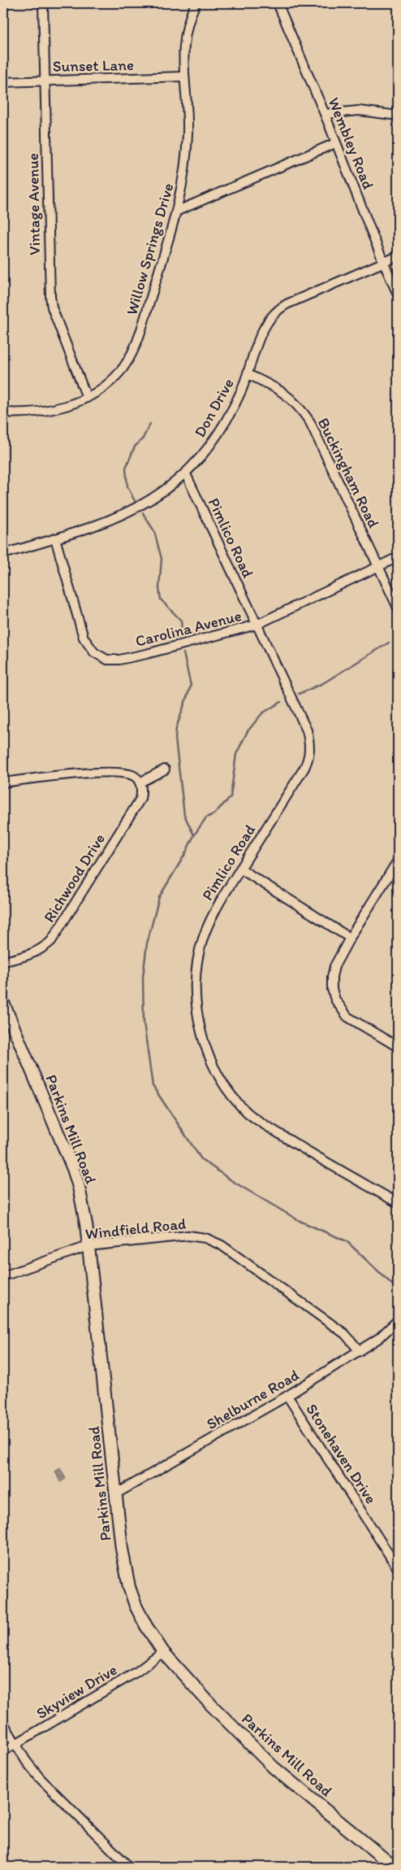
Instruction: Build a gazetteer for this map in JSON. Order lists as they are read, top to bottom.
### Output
{
  "streets": {
    "street": [
      "Sunset Lane",
      "Wembley Road",
      "Vintage Avenue",
      "Willow Springs Drive",
      "Don Drive",
      "Buckingham Road",
      "Pimlico Road",
      "Carolina Avenue",
      "Richwood Drive",
      "Parkins Mill Road",
      "Windfield Road",
      "Shelburne Road",
      "Stonehaven Drive",
      "Skyview Drive"
    ]
  },
  "crossings": [
    ["Sunset Lane", "Vintage Avenue"],
    ["Sunset Lane", "Willow Springs Drive"],
    ["Wembley Road", "Don Drive"],
    ["Vintage Avenue", "Willow Springs Drive"],
    ["Don Drive", "Buckingham Road"],
    ["Don Drive", "Pimlico Road"],
    ["Don Drive", "Carolina Avenue"],
    ["Buckingham Road", "Carolina Avenue"],
    ["Pimlico Road", "Carolina Avenue"],
    ["Parkins Mill Road", "Windfield Road"],
    ["Parkins Mill Road", "Shelburne Road"],
    ["Parkins Mill Road", "Skyview Drive"],
    ["Windfield Road", "Shelburne Road"],
    ["Shelburne Road", "Stonehaven Drive"]
  ]
}
